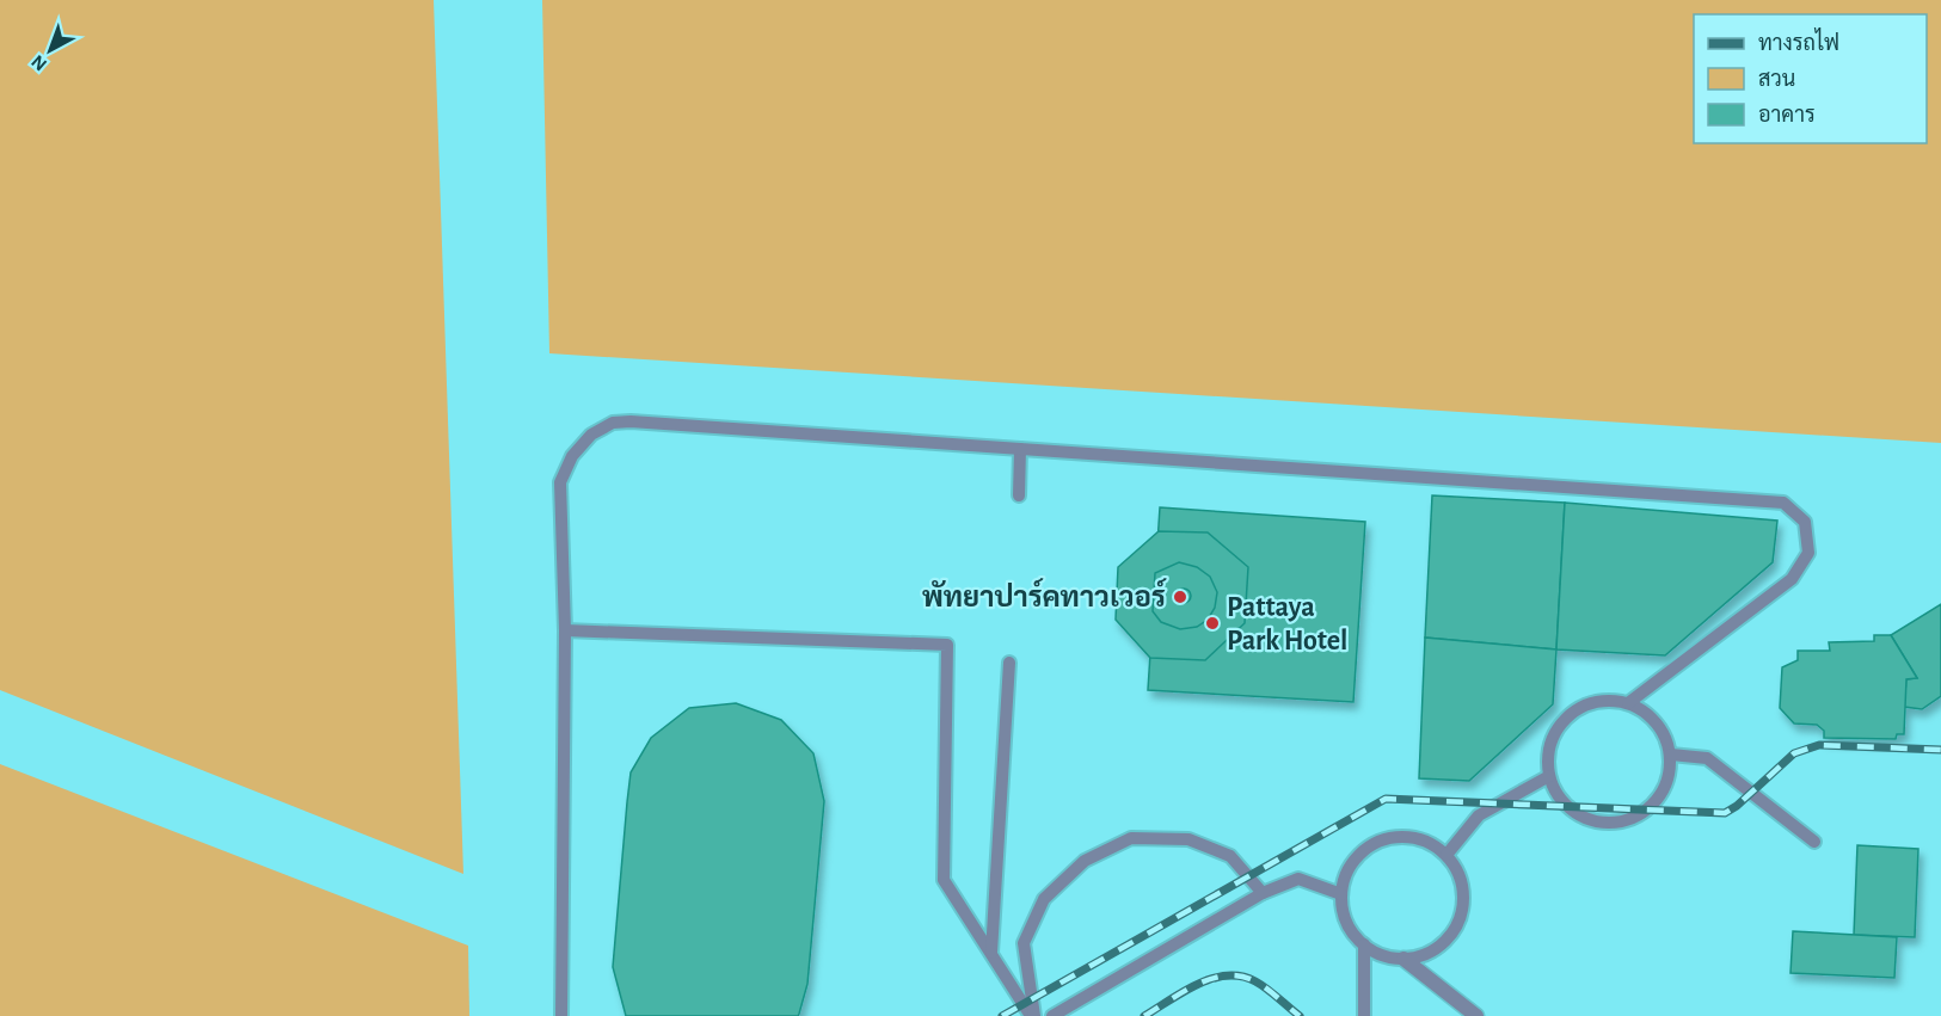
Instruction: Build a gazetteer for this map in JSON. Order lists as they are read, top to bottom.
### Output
{
  "places": ["พัทยาปาร์คทาวเวอร์", "Pattaya Park Hotel"],
  "legend": ["ทางรถไฟ", "สวน", "อาคาร"],
  "north": "bottom left"
}
